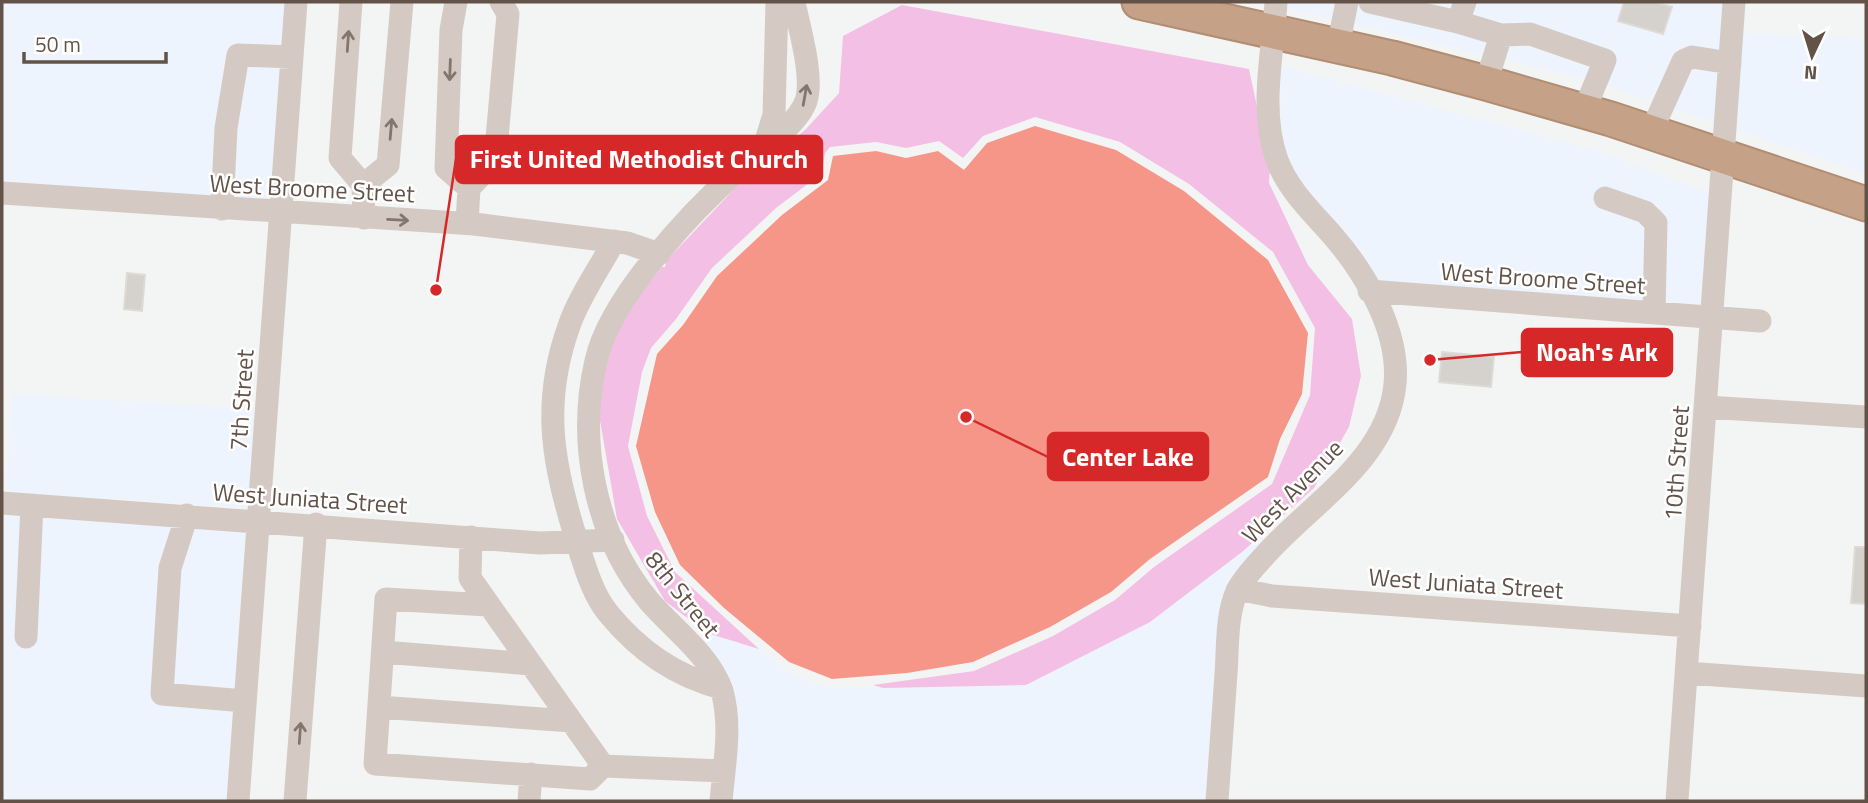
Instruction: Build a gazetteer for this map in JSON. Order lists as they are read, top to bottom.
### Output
{
  "streets": {
    "street": [
      "West Broome Street",
      "7th Street",
      "10th Street",
      "West Avenue",
      "West Juniata Street",
      "8th Street"
    ]
  },
  "crossings": [
    ["West Broome Street", "7th Street"],
    ["West Broome Street", "10th Street"],
    ["West Broome Street", "West Avenue"],
    ["West Broome Street", "8th Street"],
    ["7th Street", "West Juniata Street"],
    ["10th Street", "West Juniata Street"],
    ["West Avenue", "West Juniata Street"],
    ["West Juniata Street", "8th Street"]
  ],
  "places": ["First United Methodist Church", "Noah's Ark", "Center Lake"],
  "scale_bar": "50 m",
  "north": "bottom"
}
